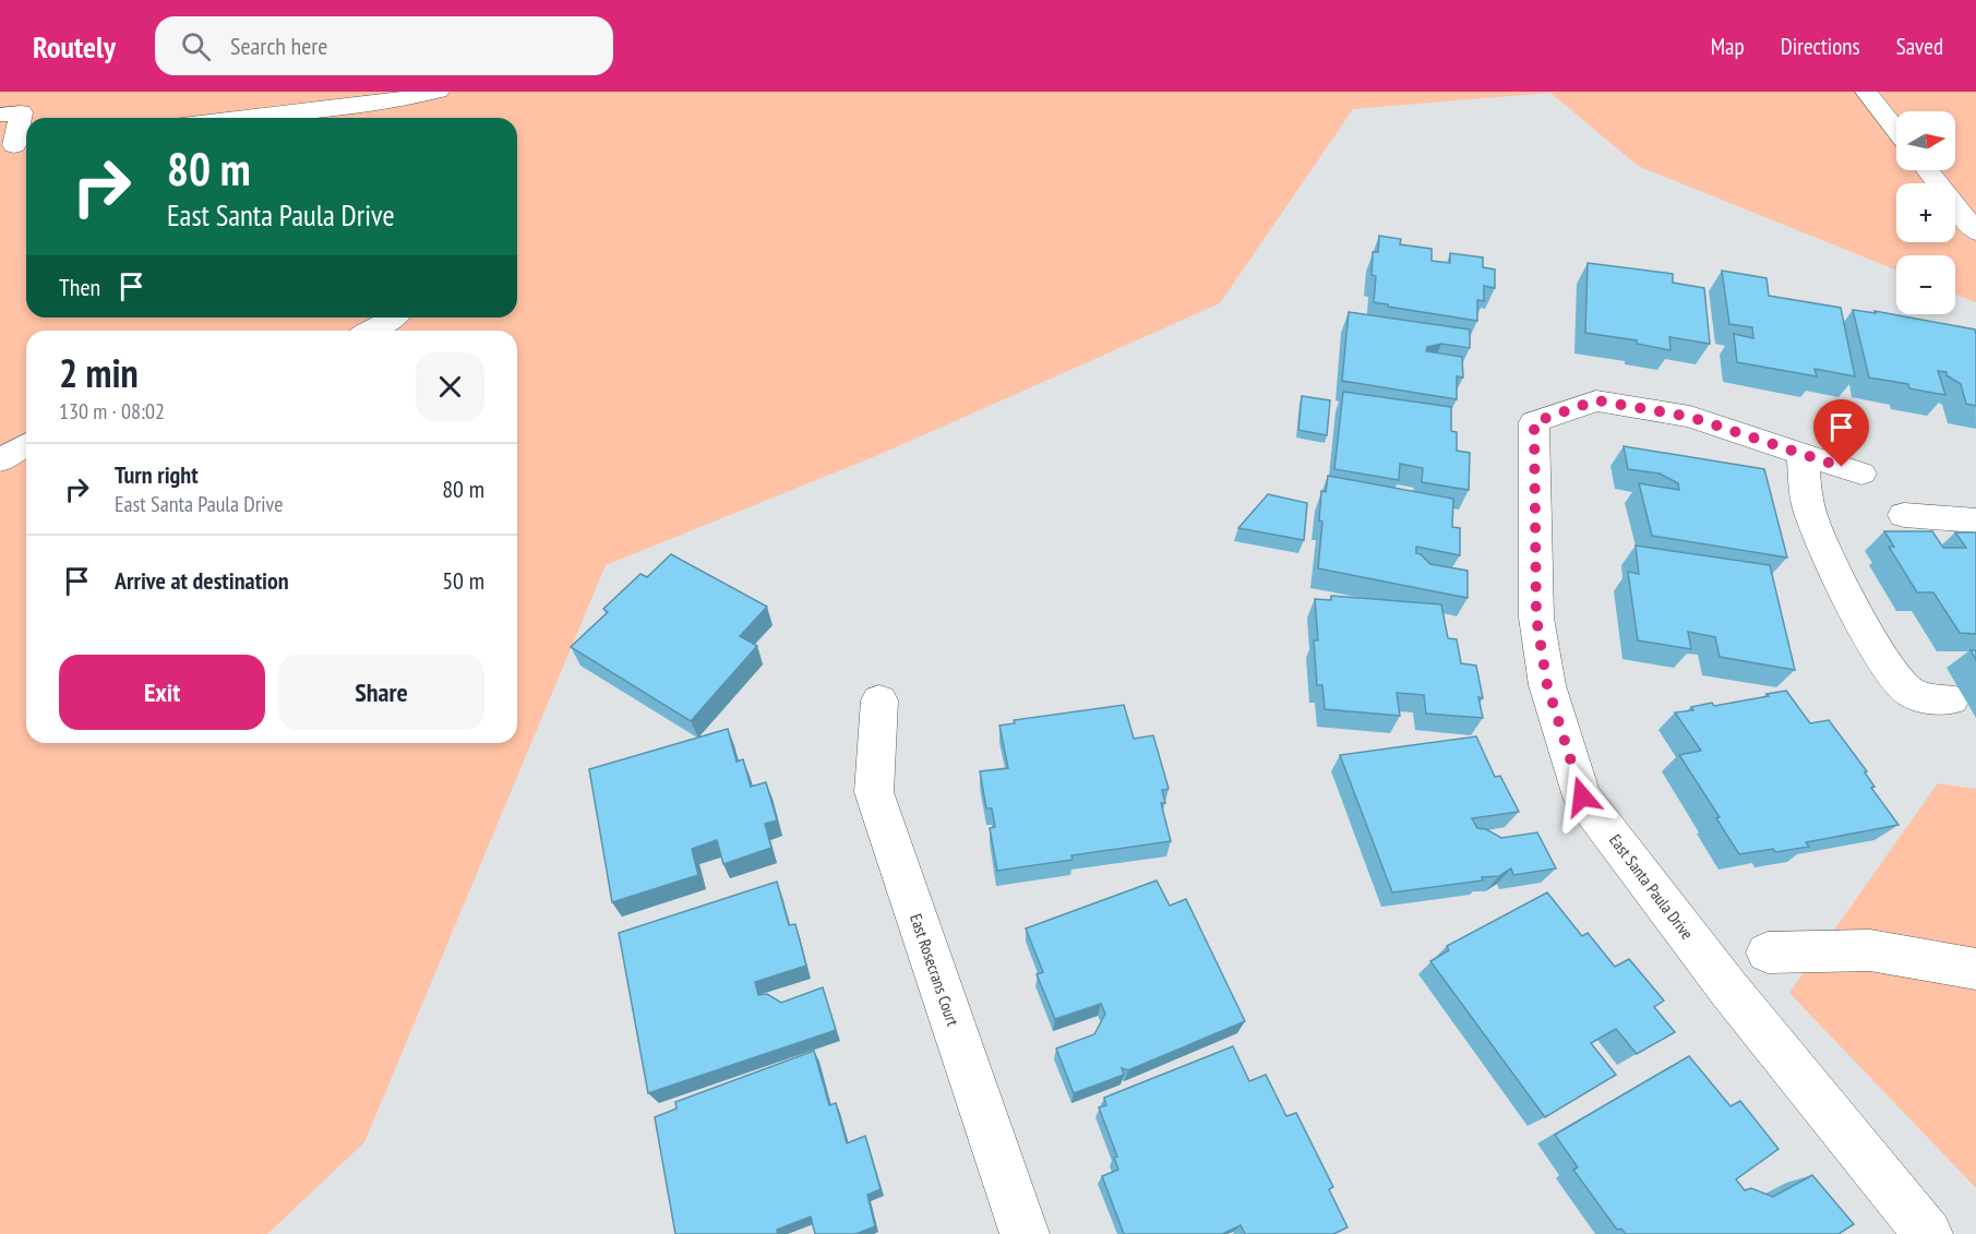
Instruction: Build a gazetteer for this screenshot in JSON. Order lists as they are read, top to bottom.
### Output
{
  "streets": {
    "street": ["East Santa Paula Drive", "East Rosecrans Court"]
  },
  "north": "right",
  "page": {
    "header": "Routely",
    "search": "Search here",
    "nav": ["Map", "Directions", "Saved"],
    "map_buttons": ["+", "−"],
    "turn": ["80 m", "East Santa Paula Drive"],
    "then": "Then",
    "heading": ["2 min", "130 m · 08:02"],
    "list": [
      {
        "name": "Turn right",
        "note": "East Santa Paula Drive",
        "value": "80 m"
      },
      {
        "name": "Arrive at destination",
        "value": "50 m"
      }
    ],
    "buttons": ["Exit", "Share"]
  }
}
